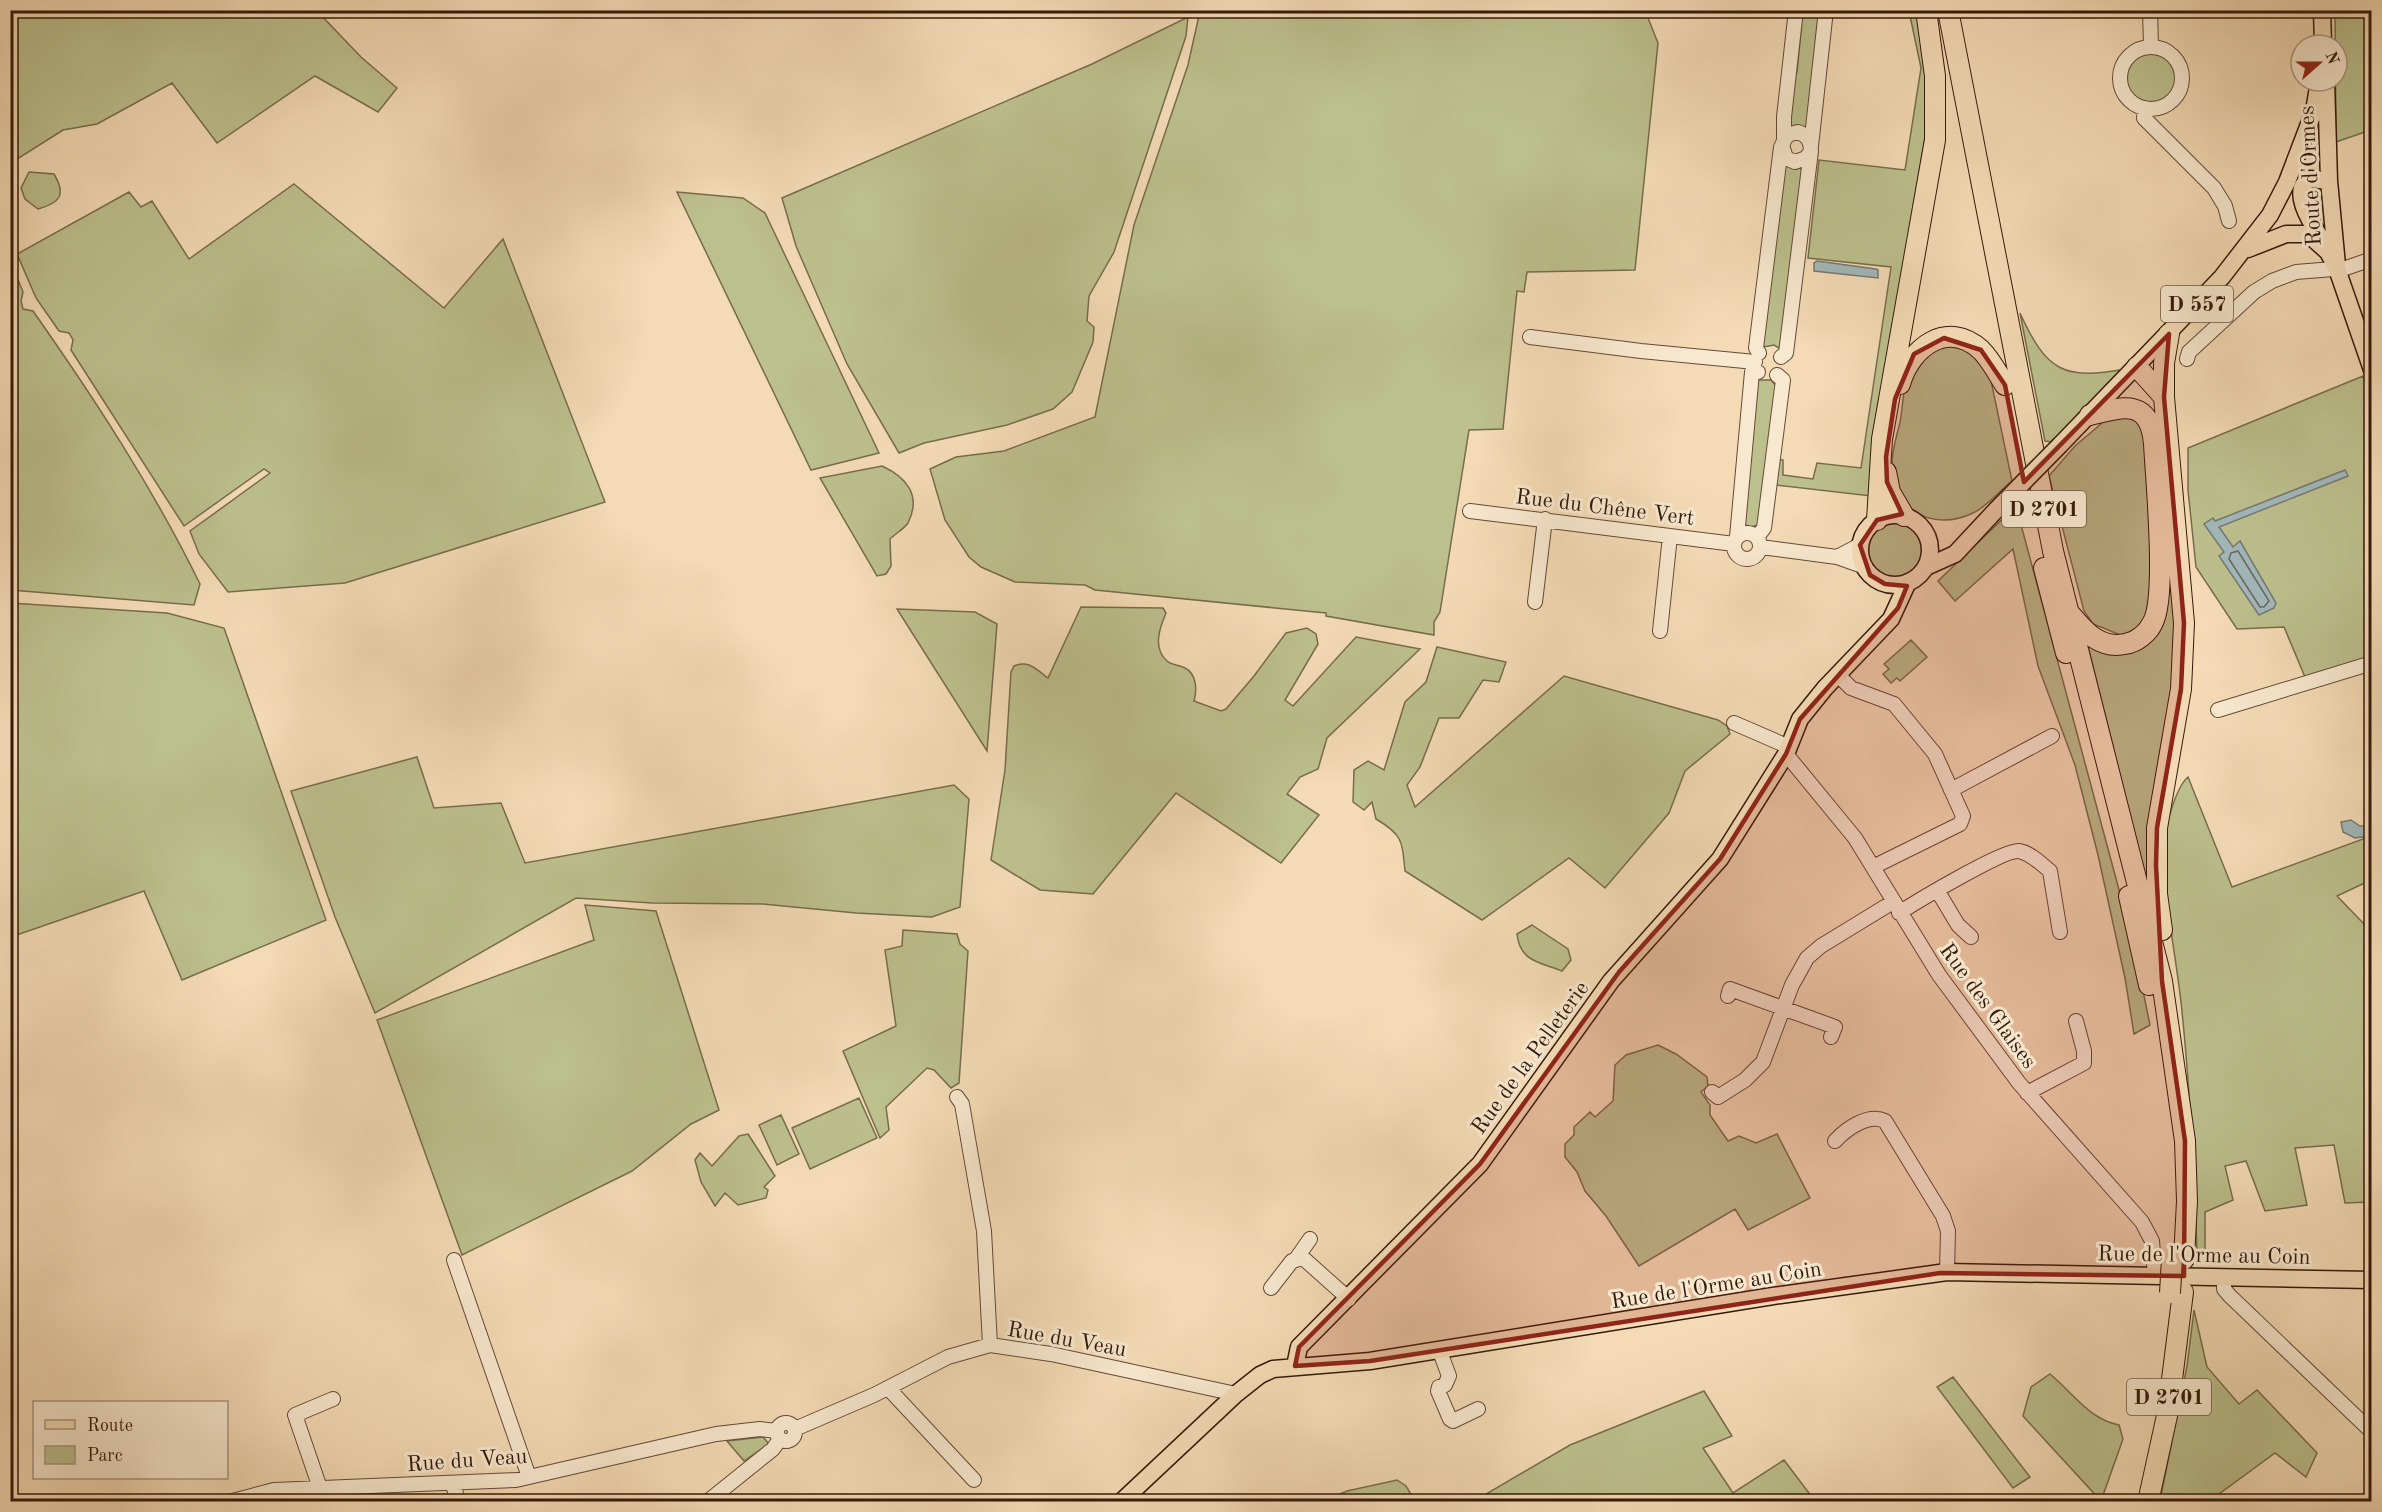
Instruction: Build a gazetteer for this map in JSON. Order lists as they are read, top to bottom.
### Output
{
  "streets": {
    "highway": ["D 2701"],
    "main road": [
      "Route d'Ormes",
      "D 557",
      "Rue de la Pelleterie",
      "Rue de l'Orme au Coin"
    ],
    "street": ["Rue du Chêne Vert", "Rue des Glaises", "Rue du Veau"]
  },
  "crossings": [
    ["D 557", "Rue de la Pelleterie"],
    ["Rue des Glaises", "Rue de la Pelleterie"],
    ["Rue des Glaises", "Rue de l'Orme au Coin"],
    ["Rue de la Pelleterie", "Rue de l'Orme au Coin"],
    ["Rue de l'Orme au Coin", "Rue du Veau"]
  ],
  "legend": ["Route", "Parc"],
  "north": "right"
}
